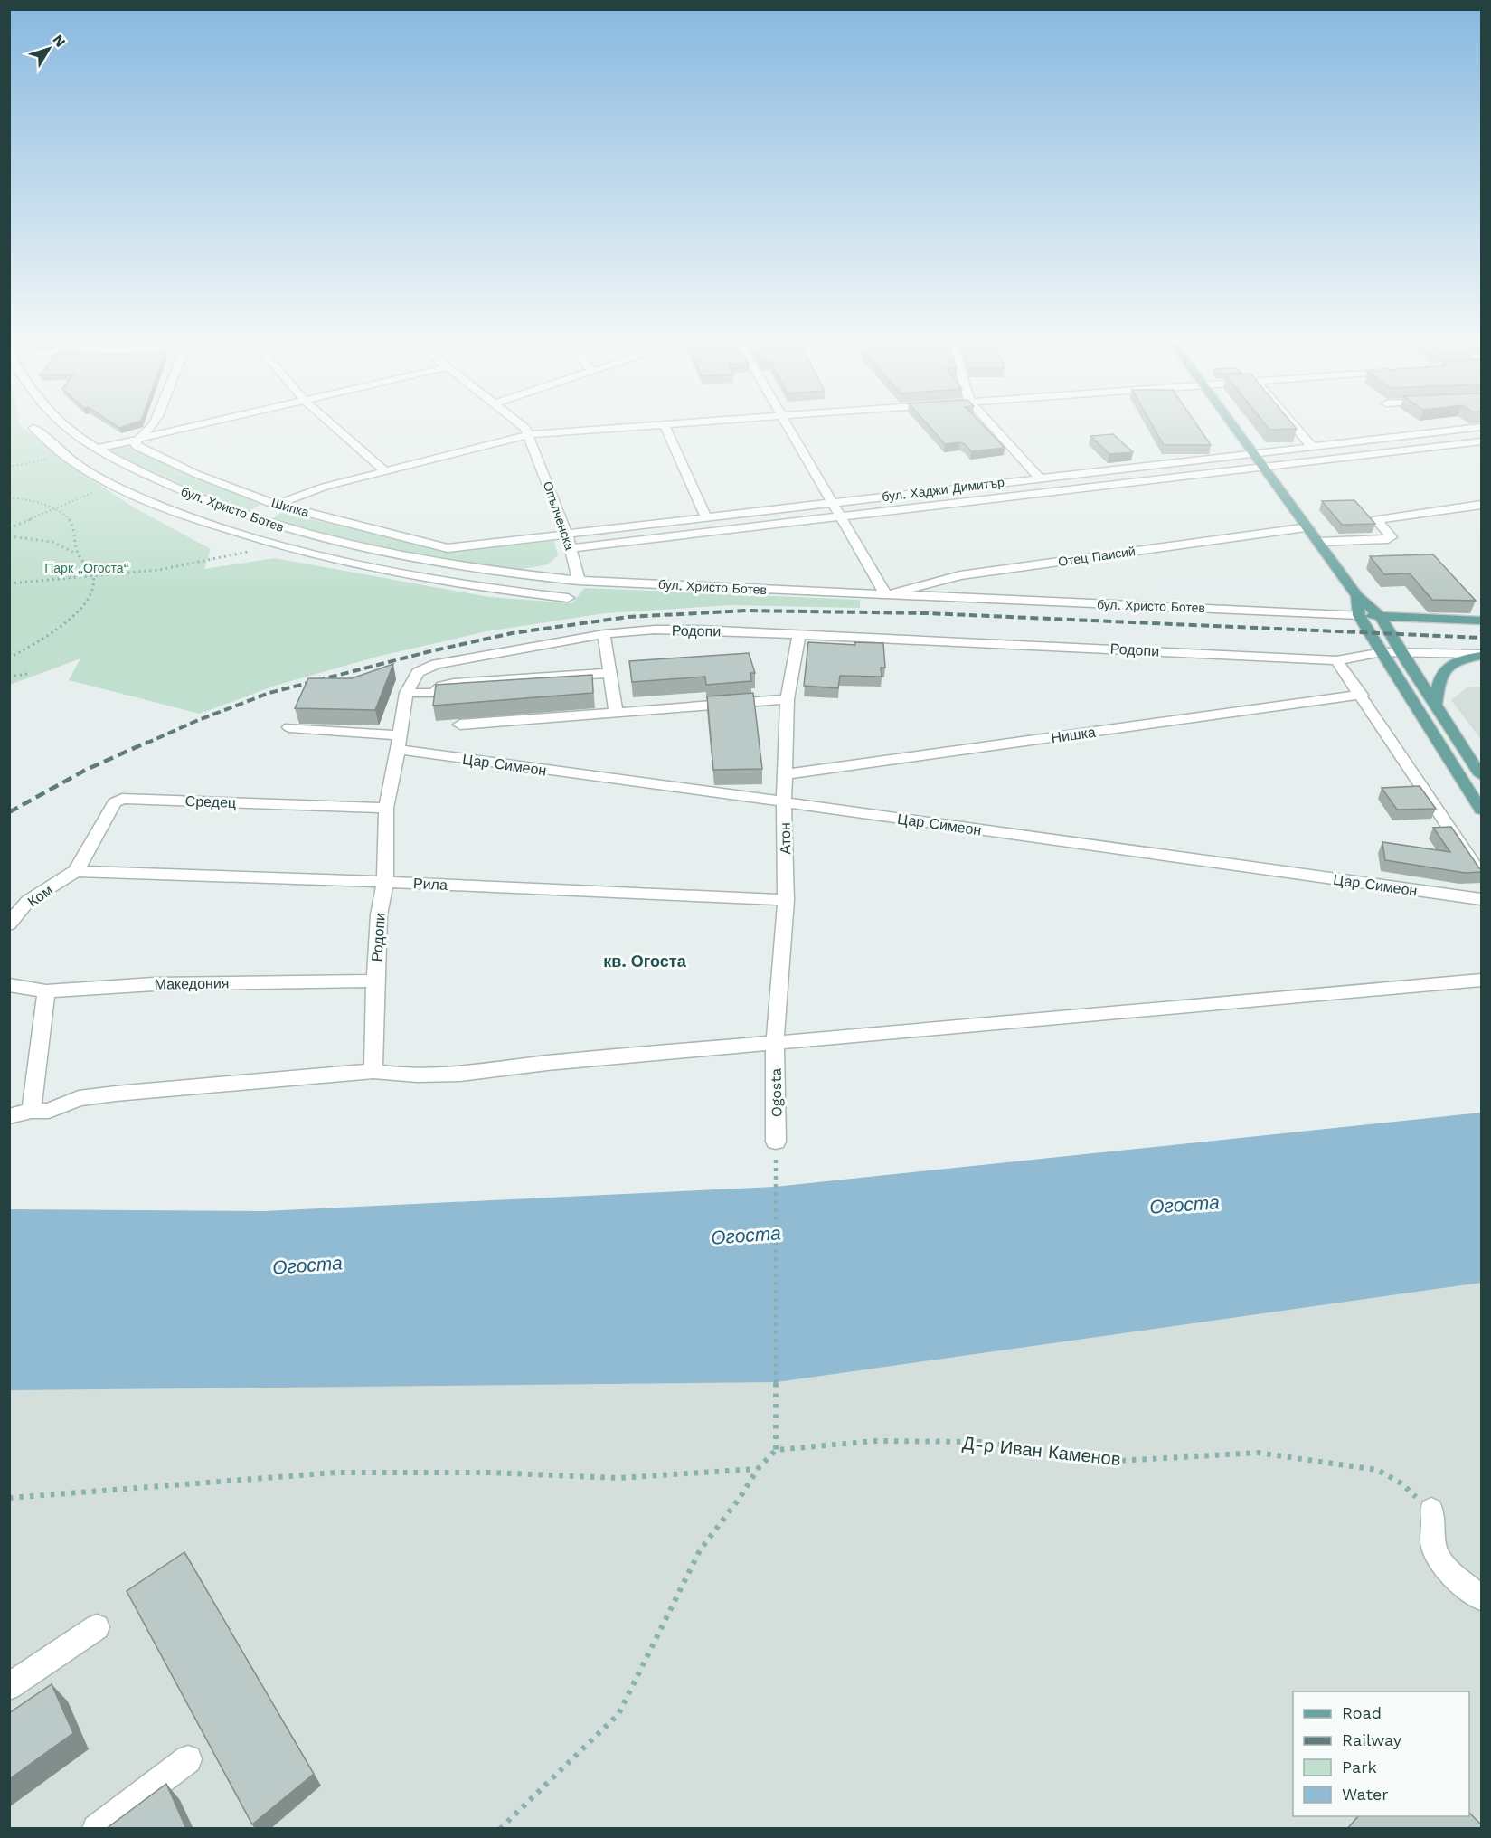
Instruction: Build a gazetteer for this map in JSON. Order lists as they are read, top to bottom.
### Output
{
  "streets": {
    "main road": ["бул. Христо Ботев"],
    "street": [
      "бул. Хаджи Димитър",
      "Шипка",
      "Опълченска",
      "Отец Паисий",
      "Родопи",
      "Нишка",
      "Цар Симеон",
      "Средец",
      "Атон",
      "Рила",
      "Ком",
      "Македония",
      "Ogosta"
    ],
    "path": ["Д-р Иван Каменов"]
  },
  "crossings": [
    ["бул. Хаджи Димитър", "Шипка"],
    ["бул. Хаджи Димитър", "Опълченска"],
    ["Шипка", "Опълченска"],
    ["бул. Христо Ботев", "Опълченска"],
    ["бул. Христо Ботев", "Отец Паисий"],
    ["Родопи", "Цар Симеон"],
    ["Родопи", "Средец"],
    ["Родопи", "Атон"],
    ["Родопи", "Рила"],
    ["Родопи", "Македония"],
    ["Нишка", "Атон"],
    ["Цар Симеон", "Атон"],
    ["Средец", "Рила"],
    ["Средец", "Ком"],
    ["Атон", "Рила"],
    ["Атон", "Ogosta"],
    ["Рила", "Ком"]
  ],
  "districts": ["кв. Огоста"],
  "water": ["Огоста"],
  "parks": ["Парк „Огоста“"],
  "legend": [
    "Road",
    "Railway",
    "Park",
    "Water"
  ],
  "north": "top right"
}
